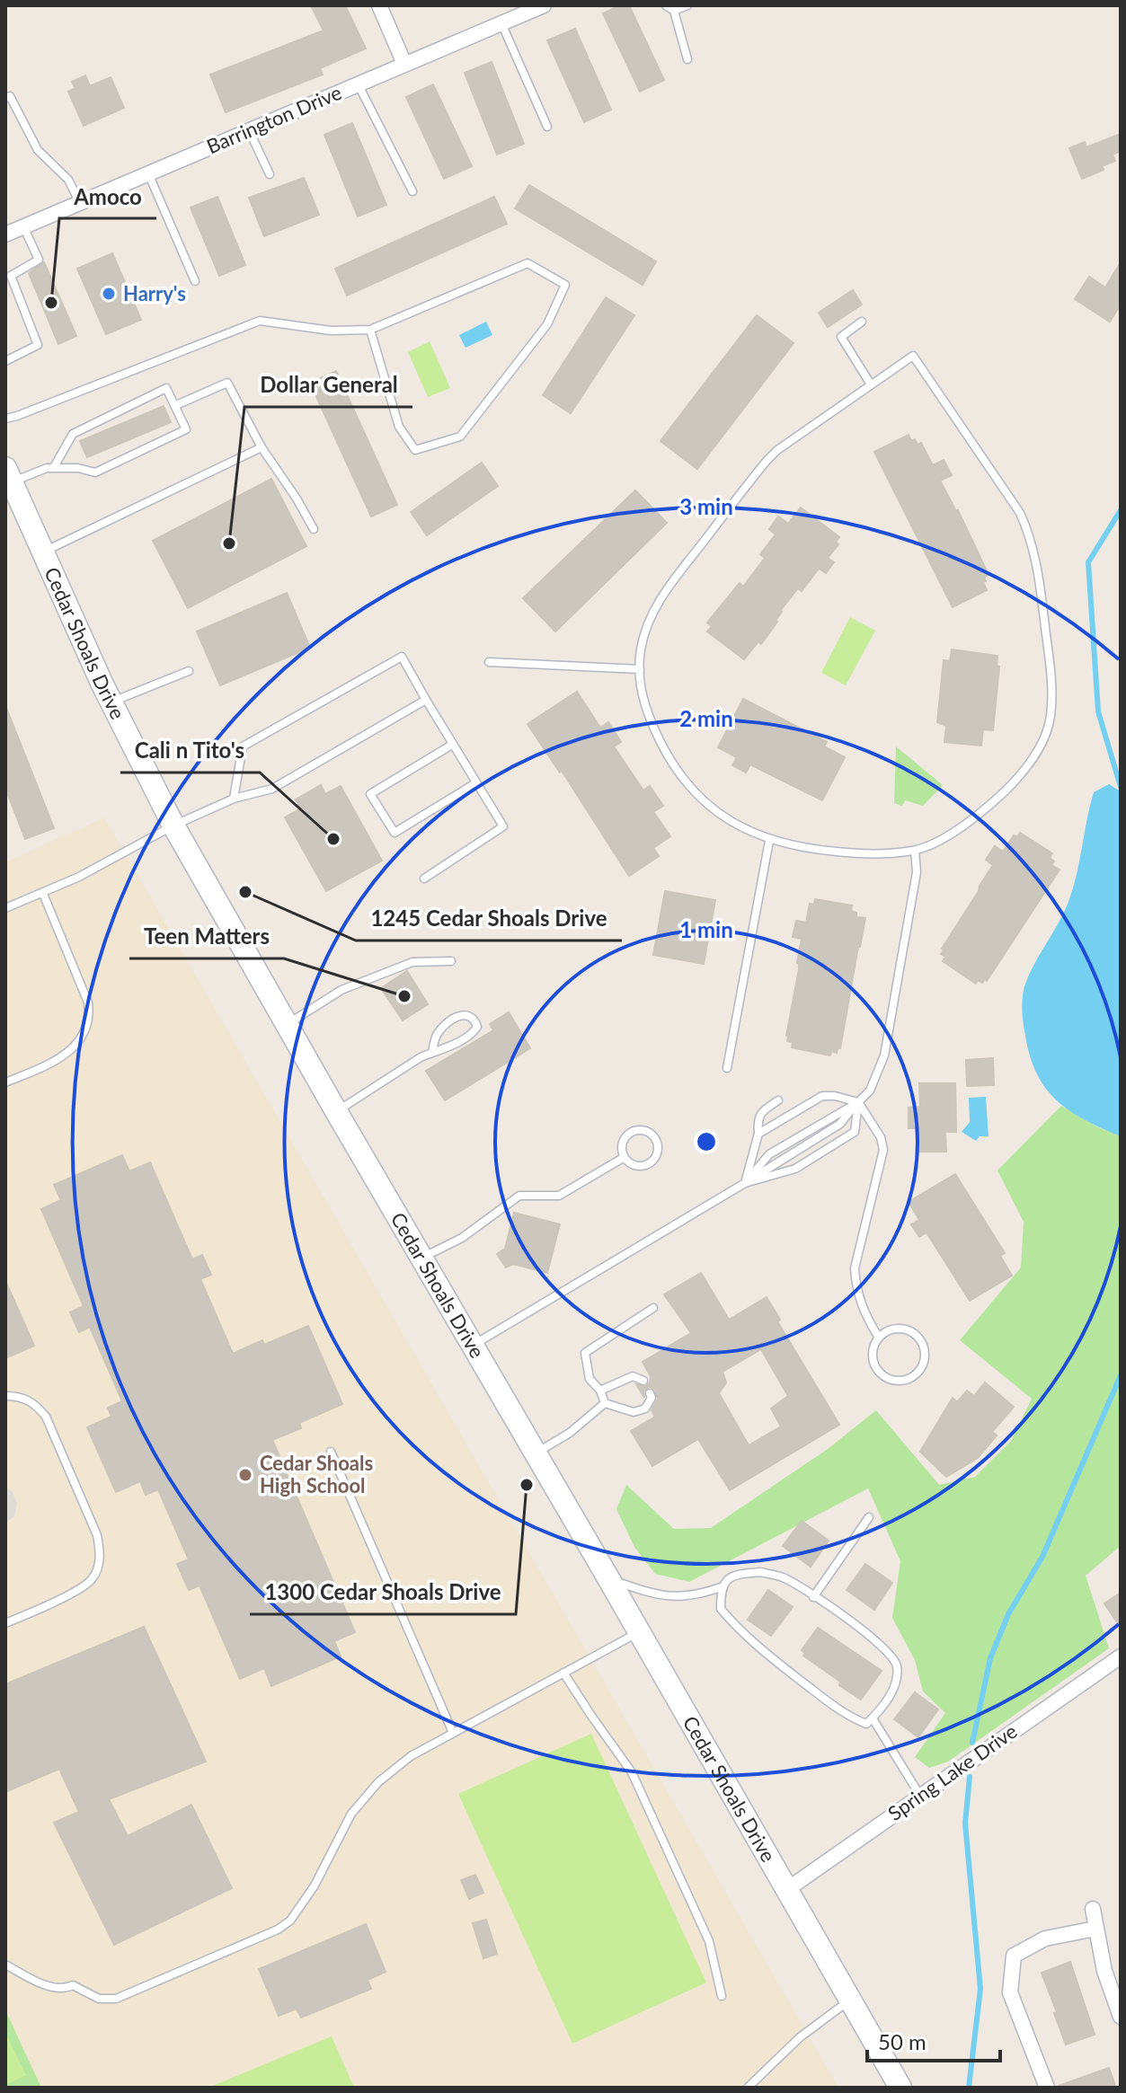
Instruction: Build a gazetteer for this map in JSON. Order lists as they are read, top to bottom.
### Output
{
  "streets": {
    "street": ["Barrington Drive", "Cedar Shoals Drive", "Spring Lake Drive"]
  },
  "crossings": [
    ["Cedar Shoals Drive", "Spring Lake Drive"]
  ],
  "places": [
    "Harry's",
    "Amoco",
    "Dollar General",
    "Cali n Tito's",
    "1245 Cedar Shoals Drive",
    "Teen Matters",
    "Cedar Shoals High School",
    "1300 Cedar Shoals Drive"
  ],
  "scale_bar": "50 m",
  "rings": ["3 min", "2 min", "1 min"]
}
